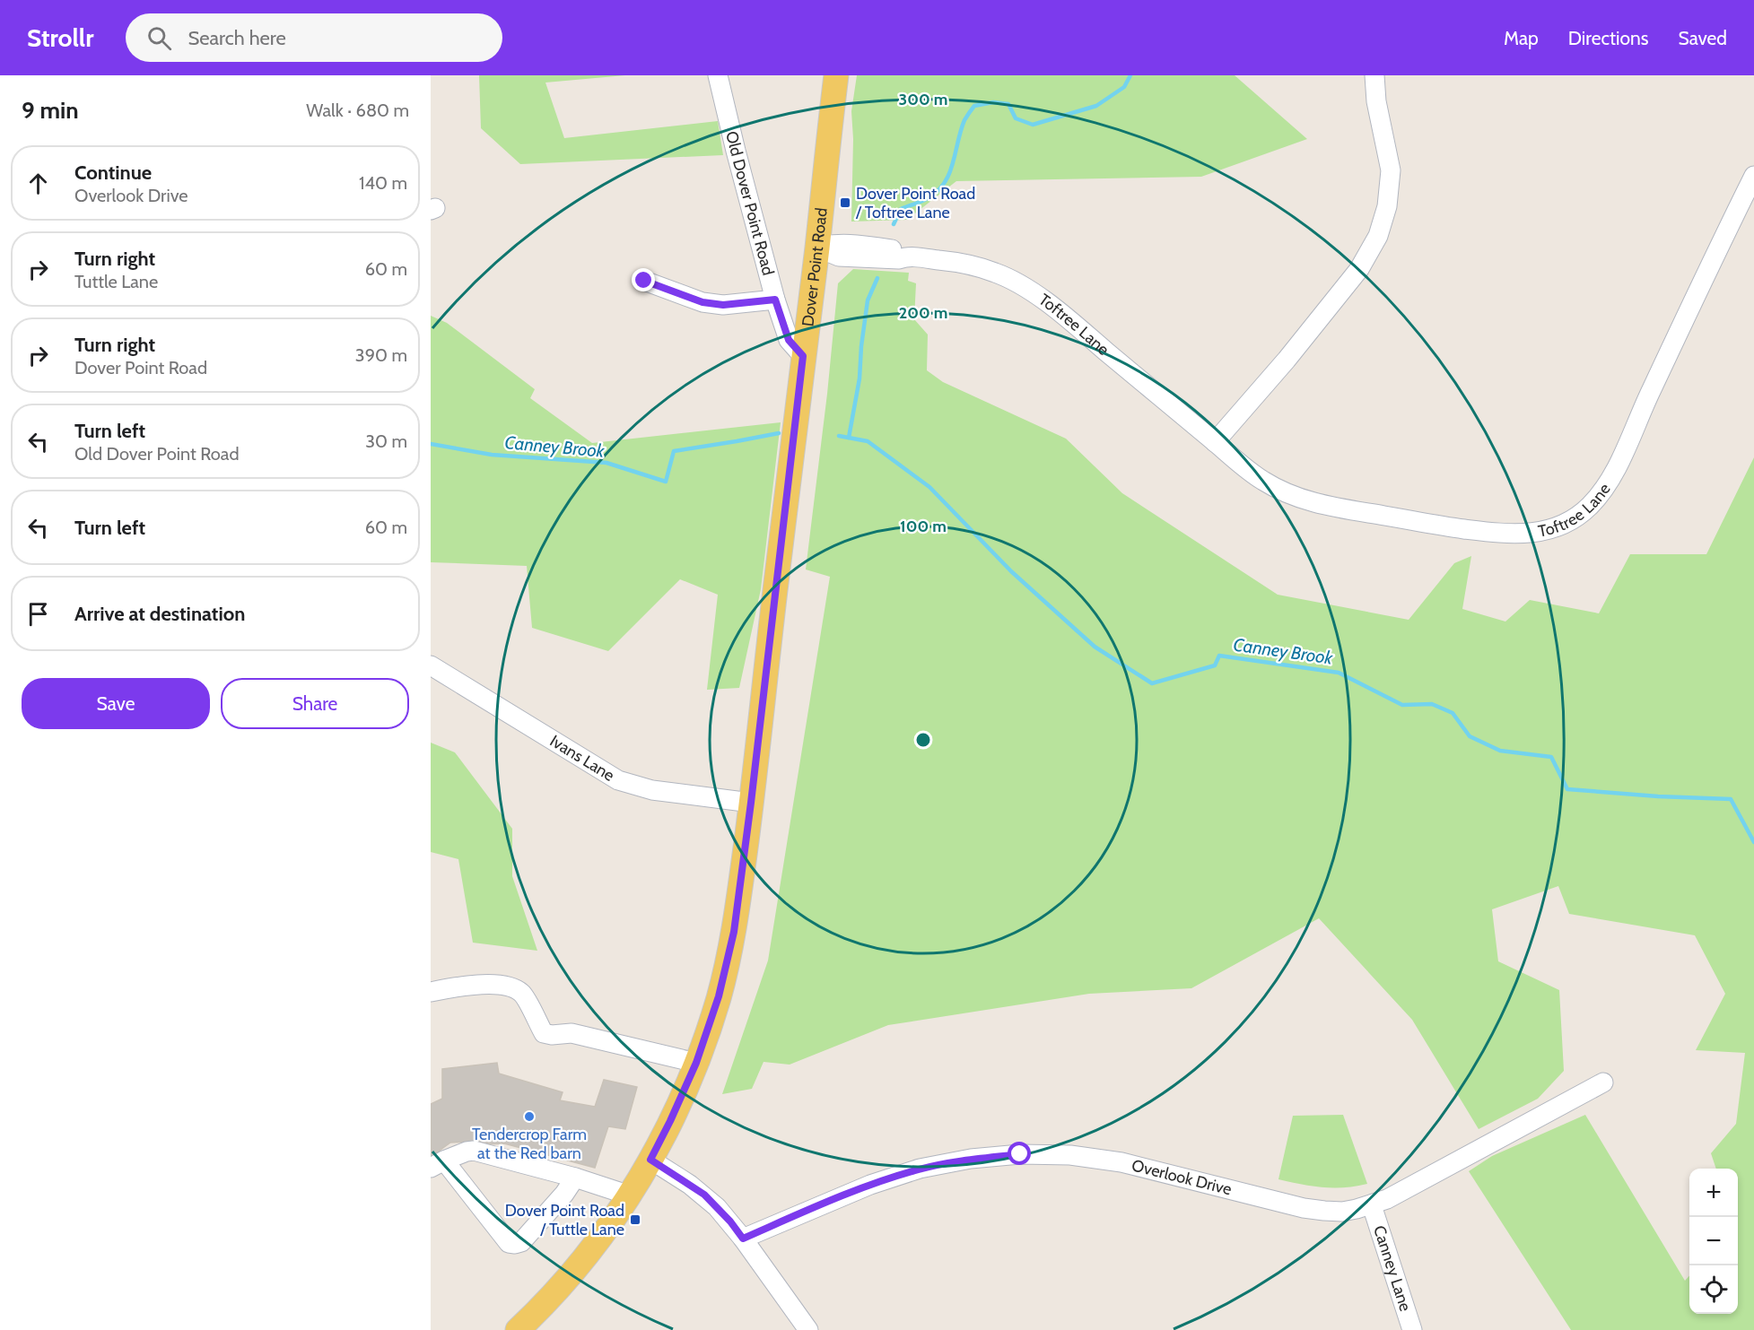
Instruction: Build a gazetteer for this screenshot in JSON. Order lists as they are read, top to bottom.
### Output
{
  "streets": {
    "main road": ["Dover Point Road"],
    "street": [
      "Old Dover Point Road",
      "Toftree Lane",
      "Ivans Lane",
      "Overlook Drive",
      "Canney Lane"
    ]
  },
  "crossings": [
    ["Old Dover Point Road", "Dover Point Road"],
    ["Dover Point Road", "Toftree Lane"],
    ["Dover Point Road", "Ivans Lane"],
    ["Overlook Drive", "Canney Lane"]
  ],
  "water": ["Canney Brook"],
  "places": {
    "transit": ["Dover Point Road / Toftree Lane", "Dover Point Road / Tuttle Lane"],
    "other": ["Tendercrop Farm at the Red barn"]
  },
  "page": {
    "header": "Strollr",
    "search": "Search here",
    "nav": ["Map", "Directions", "Saved"],
    "heading": ["9 min", "Walk · 680 m"],
    "list": [
      ["Continue", "Overlook Drive", "140 m"],
      ["Turn right", "Tuttle Lane", "60 m"],
      ["Turn right", "Dover Point Road", "390 m"],
      ["Turn left", "Old Dover Point Road", "30 m"],
      ["Turn left", "60 m"],
      "Arrive at destination"
    ],
    "buttons": ["Save", "Share"],
    "map_buttons": ["+", "−"]
  },
  "rings": ["300 m", "200 m", "100 m"]
}
